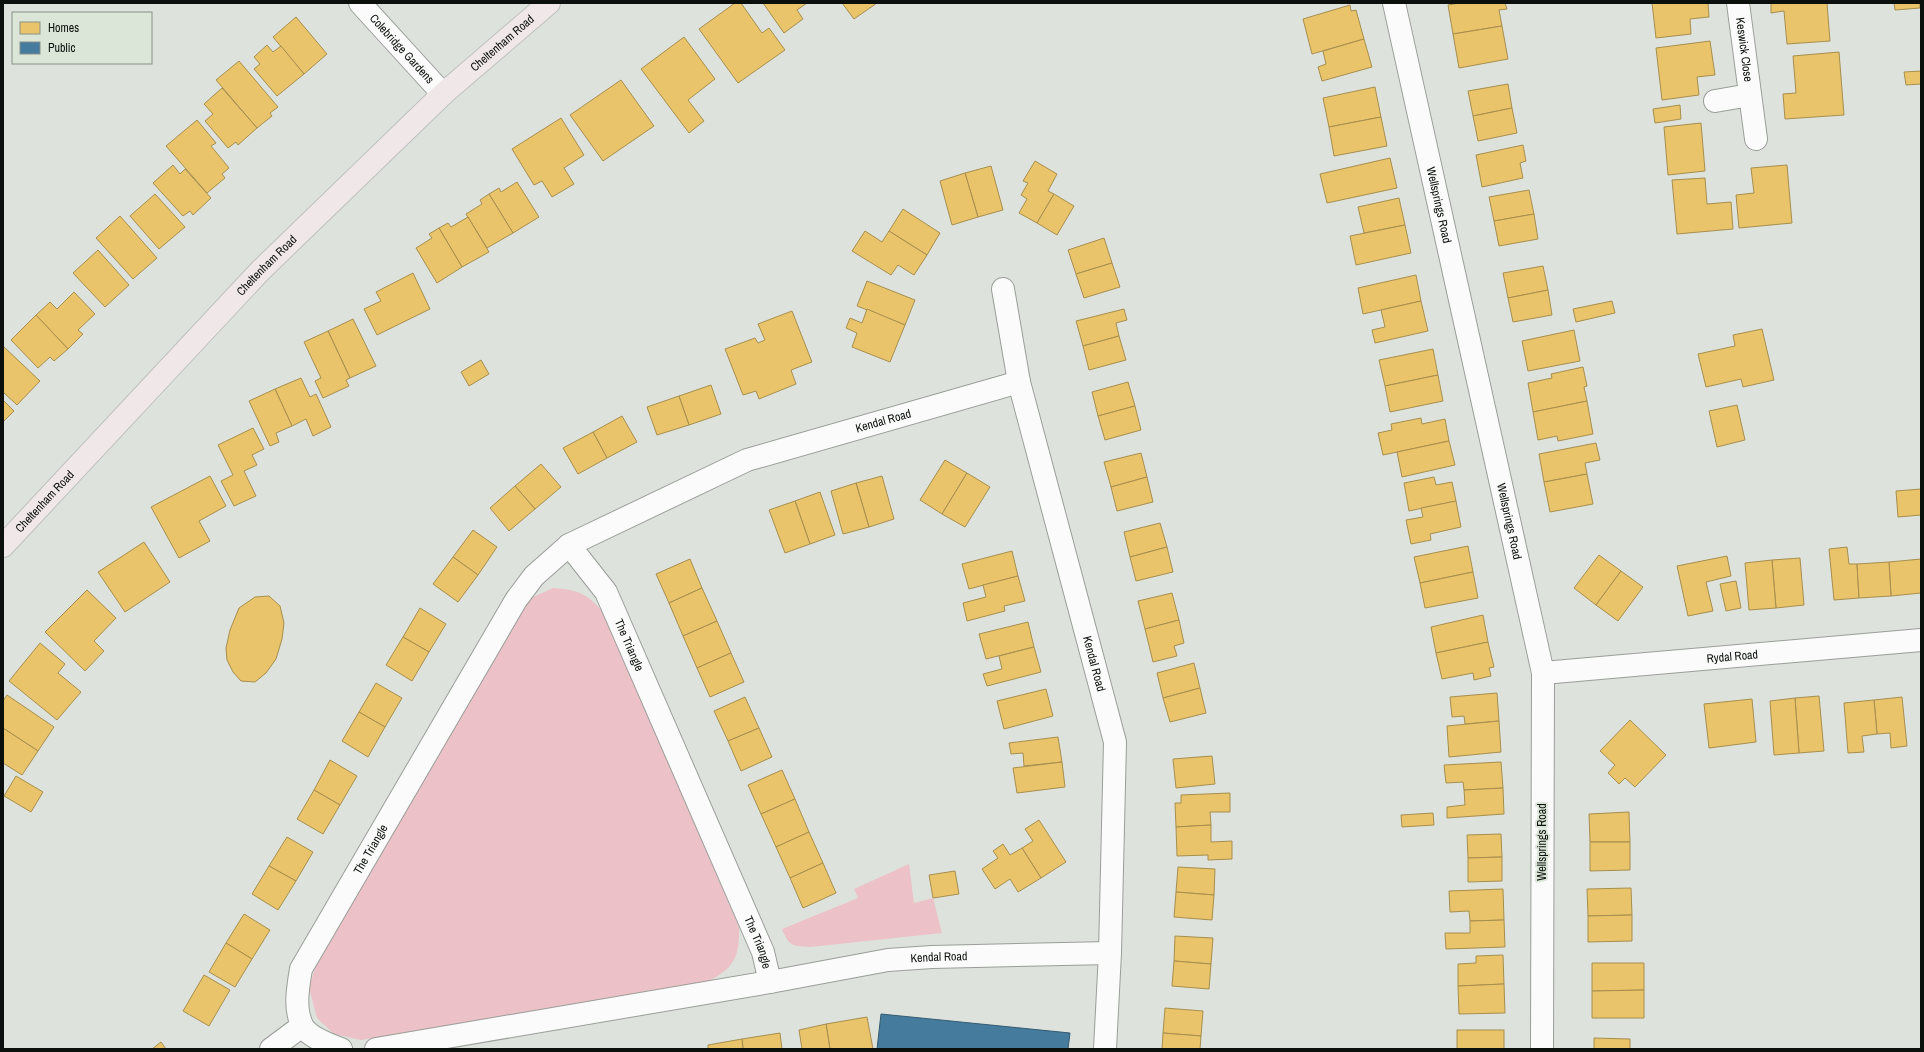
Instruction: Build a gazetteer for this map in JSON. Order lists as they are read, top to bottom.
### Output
{
  "streets": {
    "main road": ["Cheltenham Road"],
    "street": [
      "Colebridge Gardens",
      "Keswick Close",
      "Wellsprings Road",
      "Kendal Road",
      "The Triangle",
      "Rydal Road"
    ]
  },
  "crossings": [
    ["Cheltenham Road", "Colebridge Gardens"],
    ["Wellsprings Road", "Rydal Road"],
    ["Kendal Road", "The Triangle"]
  ],
  "legend": ["Homes", "Public"]
}
